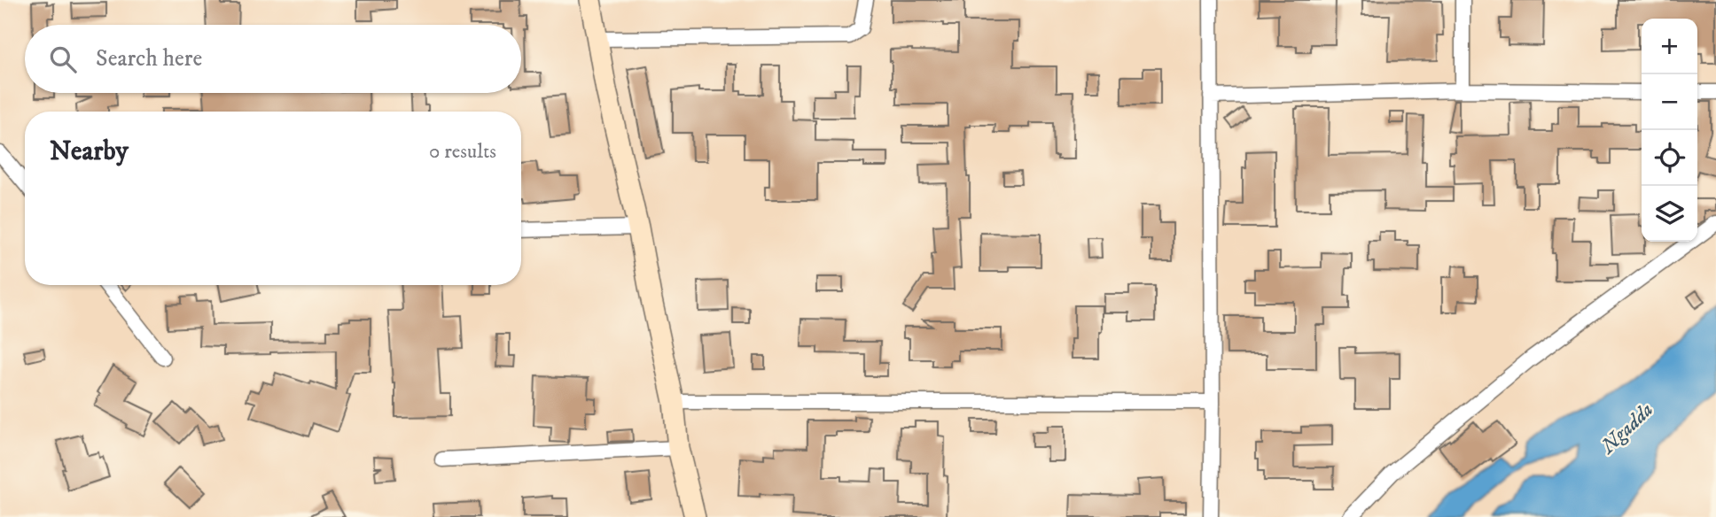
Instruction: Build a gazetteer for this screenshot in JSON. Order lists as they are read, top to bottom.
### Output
{
  "water": ["Ngadda"],
  "page": {
    "map_buttons": ["+", "−"],
    "search": "Search here",
    "heading": ["Nearby", "0 results"]
  }
}
